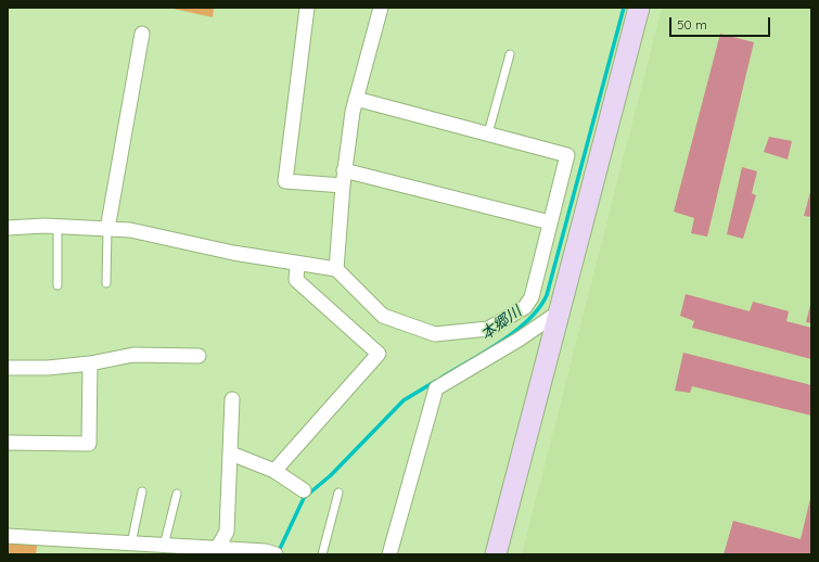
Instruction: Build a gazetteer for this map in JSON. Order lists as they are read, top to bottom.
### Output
{
  "water": ["本郷川"],
  "scale_bar": "50 m"
}
